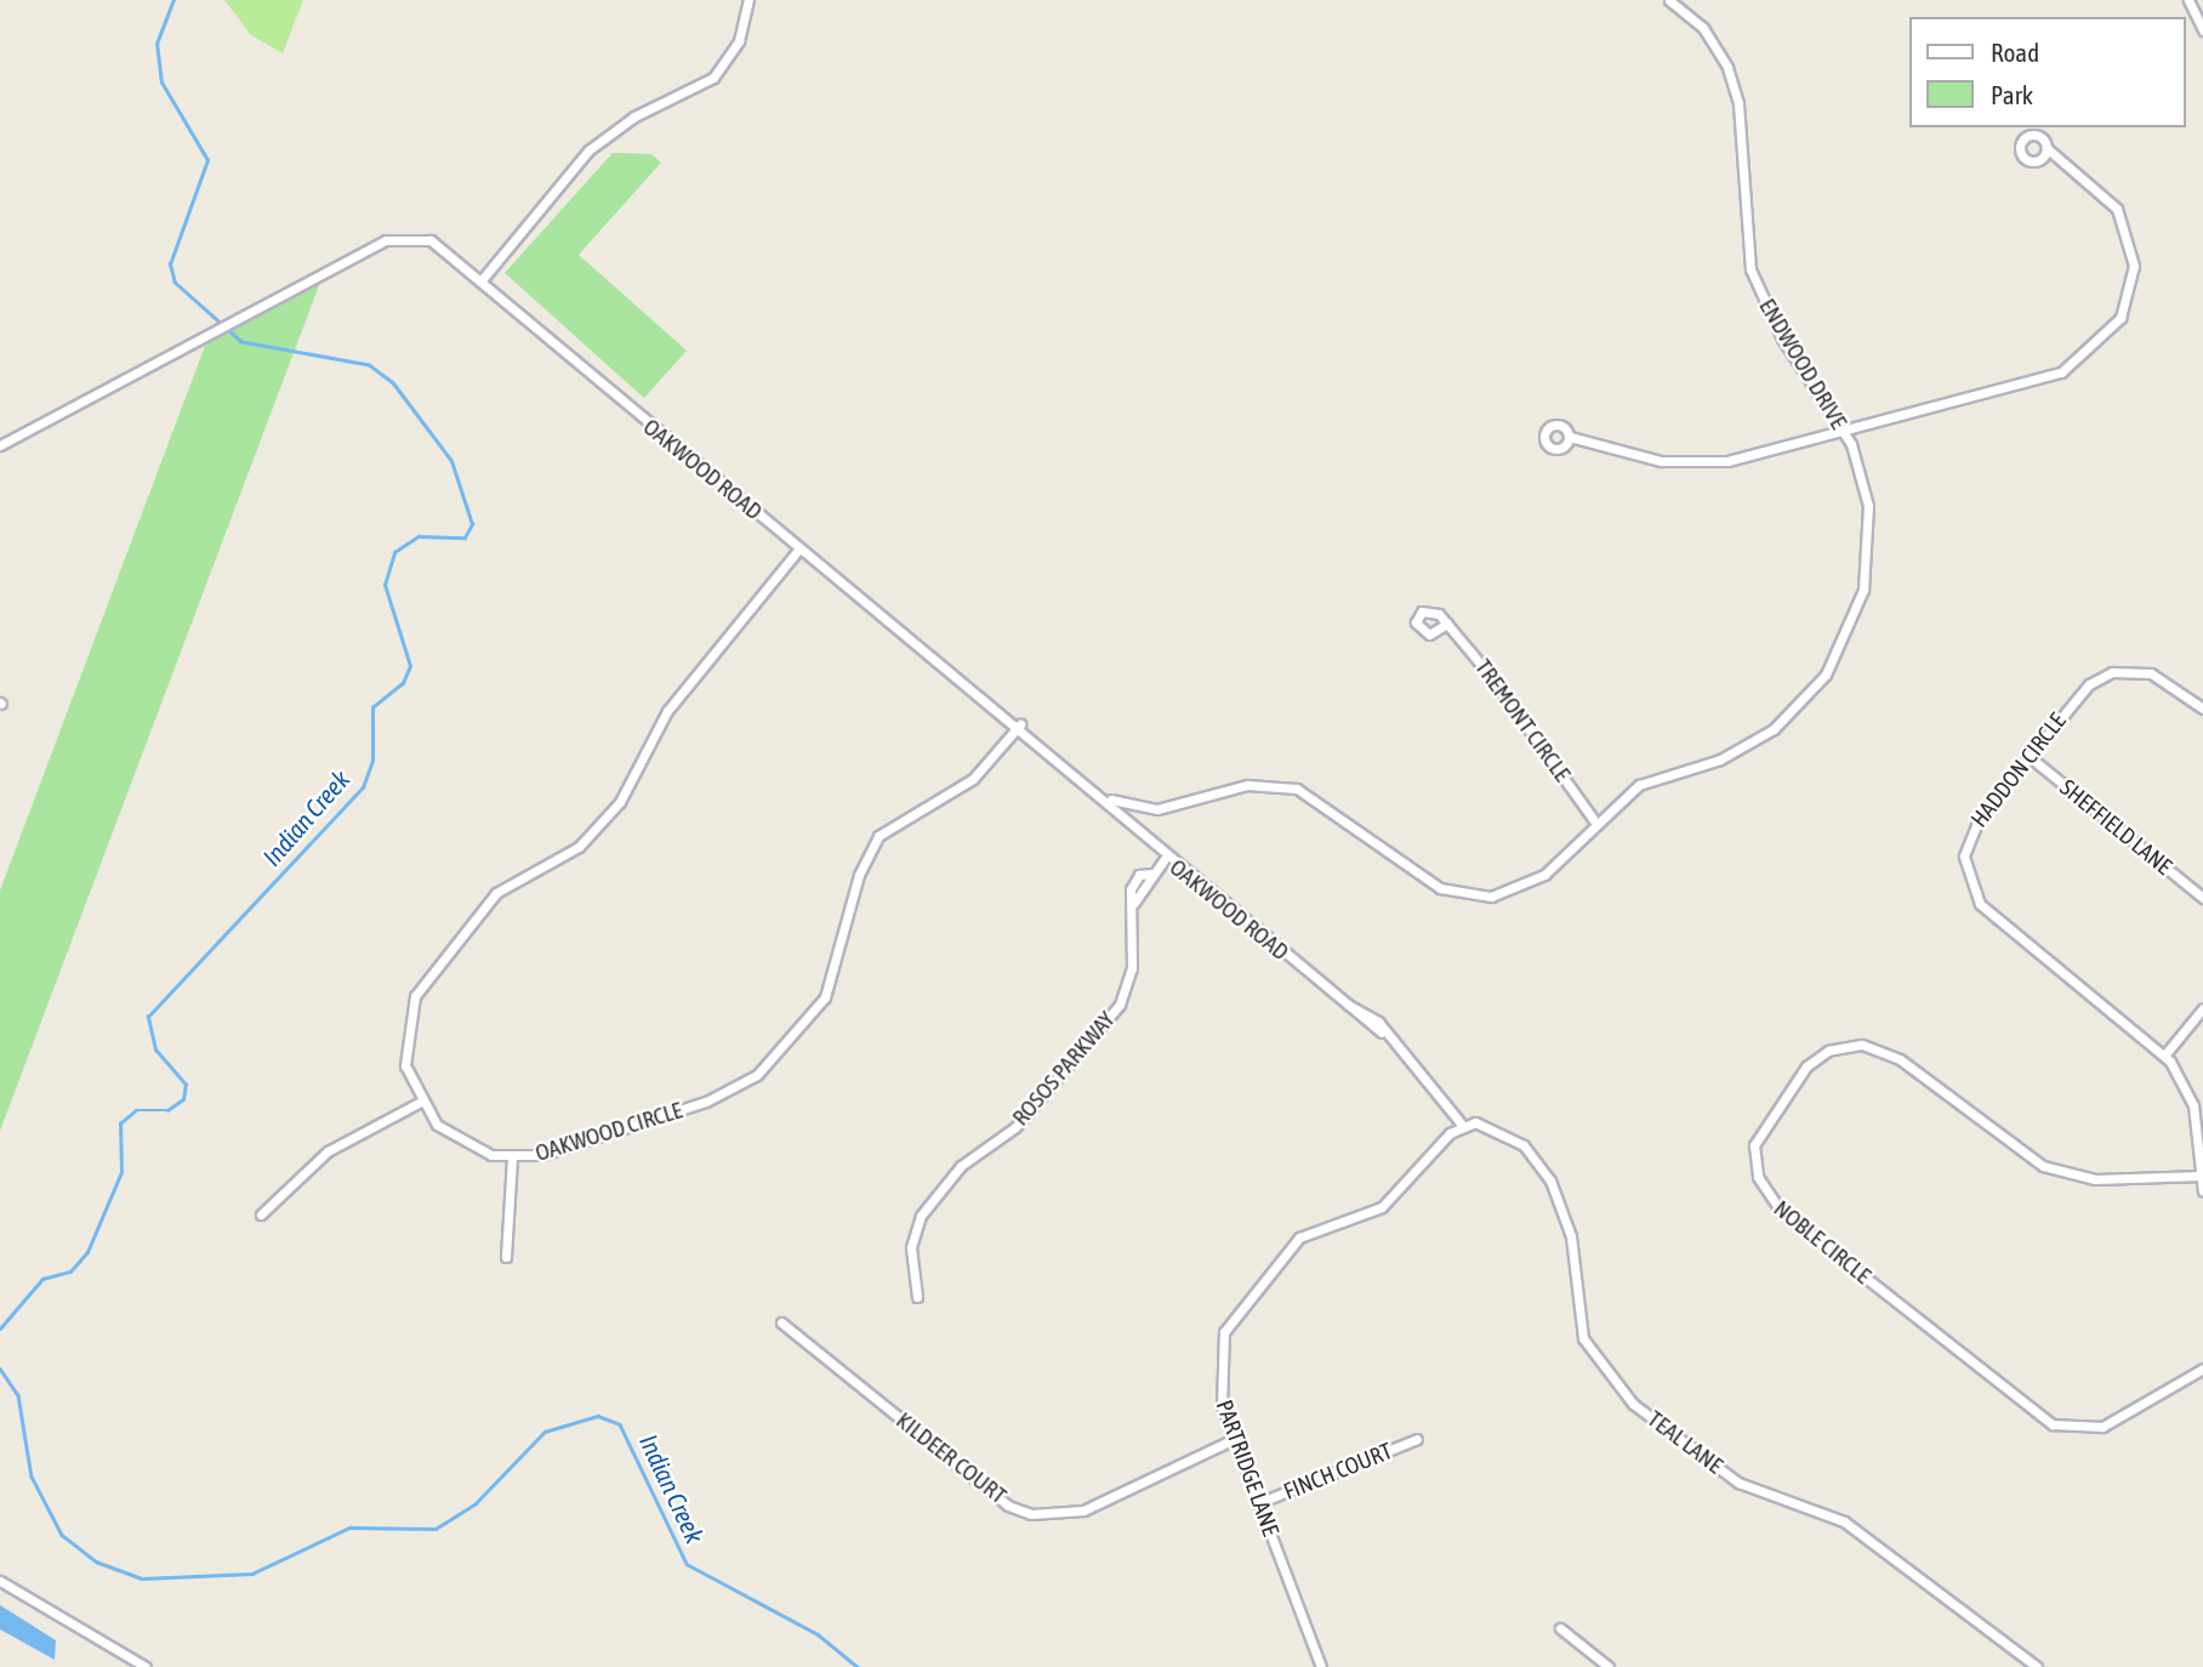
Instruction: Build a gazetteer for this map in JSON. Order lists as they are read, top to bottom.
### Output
{
  "streets": {
    "street": [
      "ENDWOOD DRIVE",
      "OAKWOOD ROAD",
      "TREMONT CIRCLE",
      "HADDON CIRCLE",
      "SHEFFIELD LANE",
      "ROSOS PARKWAY",
      "OAKWOOD CIRCLE",
      "NOBLE CIRCLE",
      "TEAL LANE",
      "KILDEER COURT",
      "PARTRIDGE LANE",
      "FINCH COURT"
    ]
  },
  "crossings": [
    ["ENDWOOD DRIVE", "OAKWOOD ROAD"],
    ["ENDWOOD DRIVE", "TREMONT CIRCLE"],
    ["OAKWOOD ROAD", "ROSOS PARKWAY"],
    ["OAKWOOD ROAD", "OAKWOOD CIRCLE"],
    ["OAKWOOD ROAD", "TEAL LANE"],
    ["OAKWOOD ROAD", "PARTRIDGE LANE"],
    ["HADDON CIRCLE", "SHEFFIELD LANE"],
    ["HADDON CIRCLE", "NOBLE CIRCLE"],
    ["TEAL LANE", "PARTRIDGE LANE"],
    ["KILDEER COURT", "PARTRIDGE LANE"],
    ["PARTRIDGE LANE", "FINCH COURT"]
  ],
  "water": ["Indian Creek"],
  "legend": ["Road", "Park"]
}
